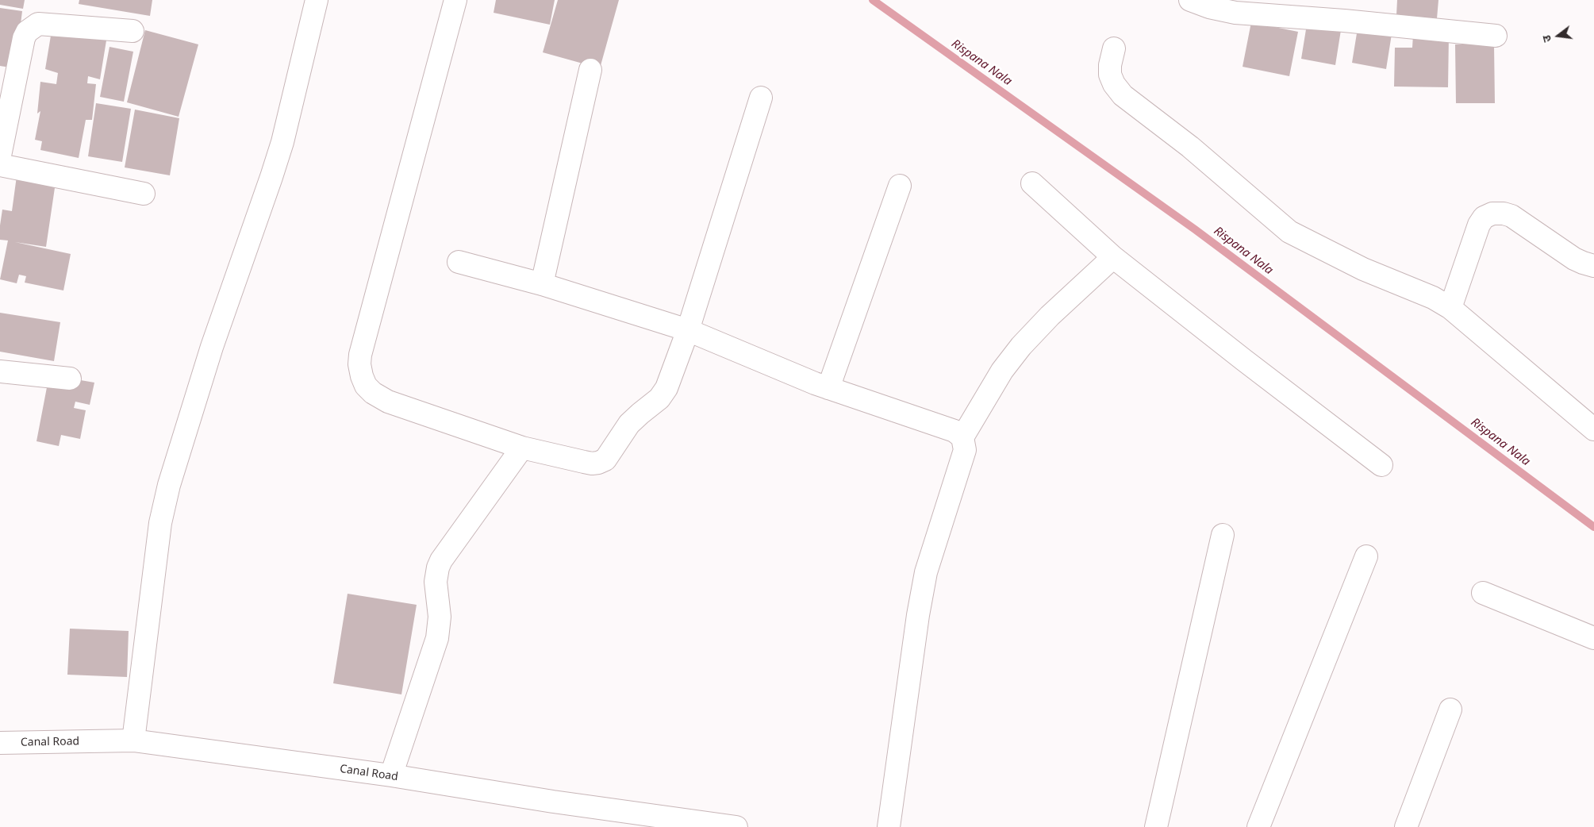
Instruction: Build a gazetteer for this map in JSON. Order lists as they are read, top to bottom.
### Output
{
  "streets": {
    "street": ["Canal Road"]
  },
  "water": ["Rispana Nala"],
  "north": "left"
}
